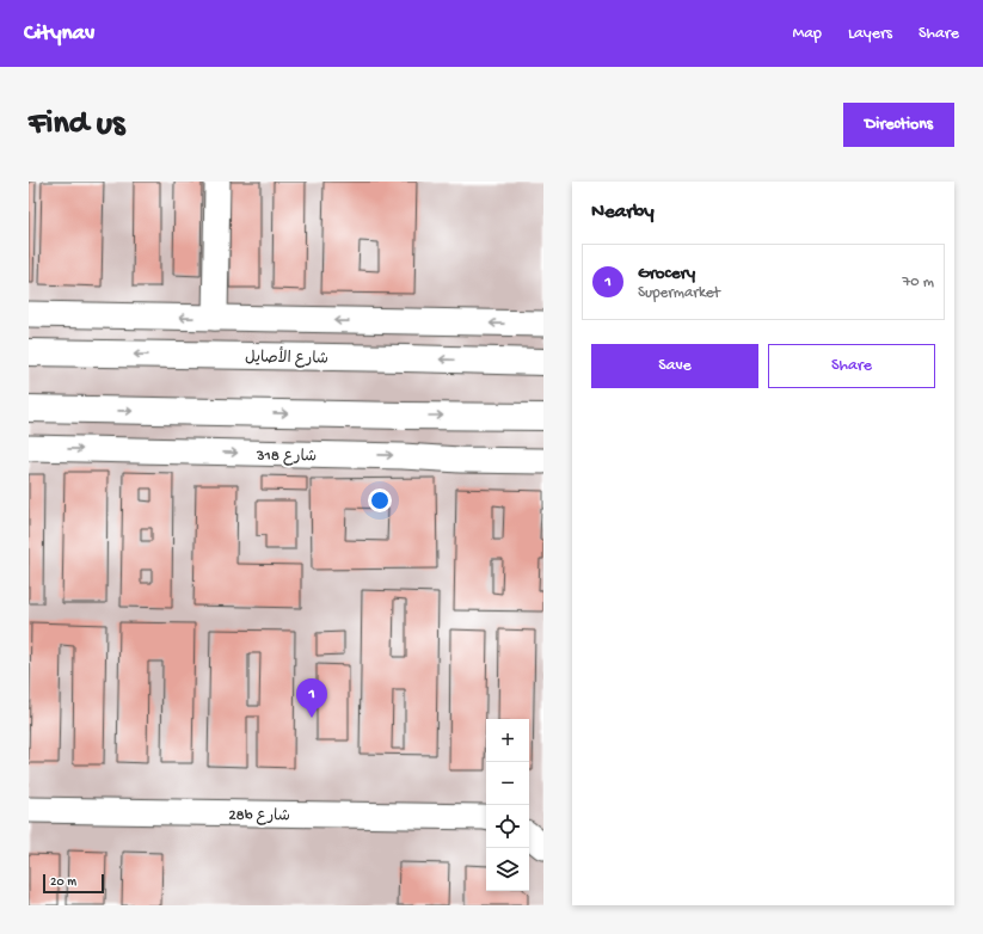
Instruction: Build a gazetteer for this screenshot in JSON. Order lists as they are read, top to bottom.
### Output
{
  "streets": {
    "main road": ["شارع الأصايل"],
    "street": ["شارع 318", "28b شارع"]
  },
  "scale_bar": "20 m",
  "page": {
    "header": "Citynav",
    "nav": ["Map", "Layers", "Share"],
    "buttons": [
      "Directions",
      ["Save", "Share"]
    ],
    "title": "Find us",
    "heading": "Nearby",
    "list": [
      {
        "mark": "1",
        "name": "Grocery",
        "note": "Supermarket",
        "value": "70 m"
      }
    ],
    "pins": "1",
    "map_buttons": ["+", "−"],
    "scale": "20 m"
  }
}
